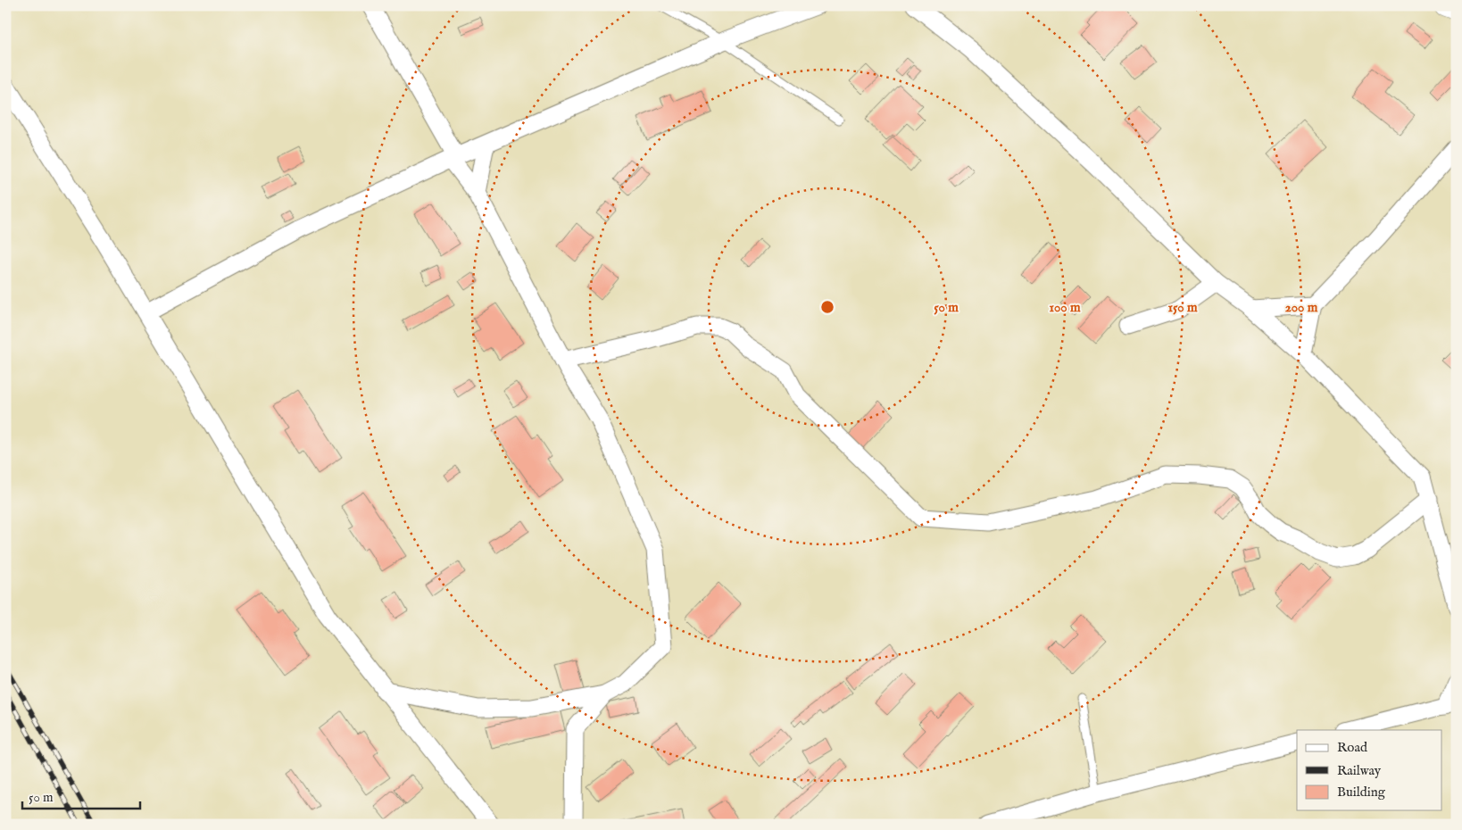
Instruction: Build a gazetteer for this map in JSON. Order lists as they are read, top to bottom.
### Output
{
  "legend": ["Road", "Railway", "Building"],
  "scale_bar": "50 m",
  "rings": [
    "50 m",
    "100 m",
    "150 m",
    "200 m"
  ]
}
